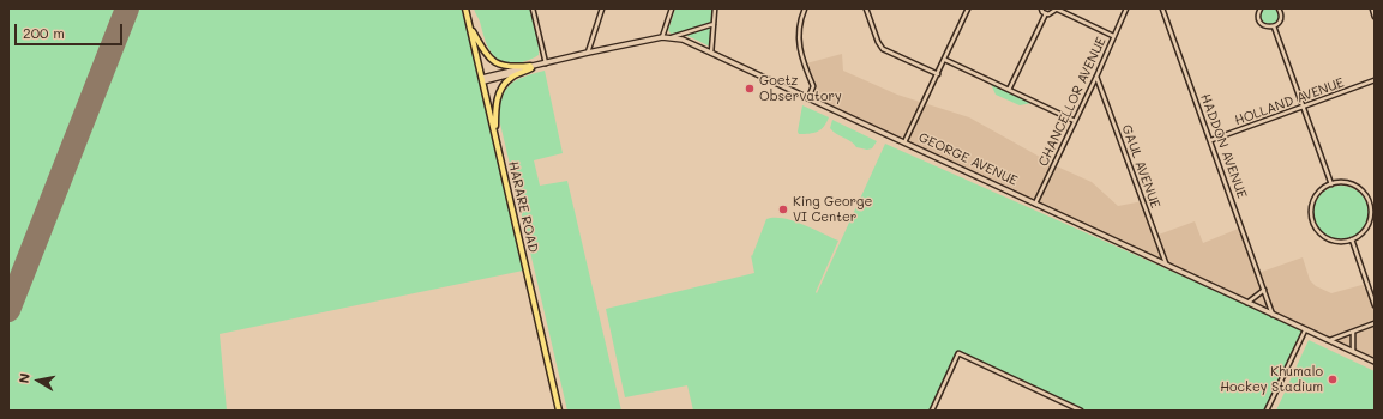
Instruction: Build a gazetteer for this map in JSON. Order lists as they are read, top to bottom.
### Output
{
  "streets": {
    "highway": ["HARARE ROAD"],
    "main road": ["GEORGE AVENUE"],
    "street": [
      "CHANCELLOR AVENUE",
      "HOLLAND AVENUE",
      "HADDON AVENUE",
      "GAUL AVENUE"
    ]
  },
  "crossings": [
    ["CHANCELLOR AVENUE", "GEORGE AVENUE"],
    ["CHANCELLOR AVENUE", "GAUL AVENUE"],
    ["HOLLAND AVENUE", "HADDON AVENUE"],
    ["HADDON AVENUE", "GEORGE AVENUE"],
    ["GEORGE AVENUE", "GAUL AVENUE"],
    ["GEORGE AVENUE", "HARARE ROAD"]
  ],
  "places": ["Goetz Observatory", "King George VI Center", "Khumalo Hockey Stadium"],
  "scale_bar": "200 m",
  "north": "left"
}
